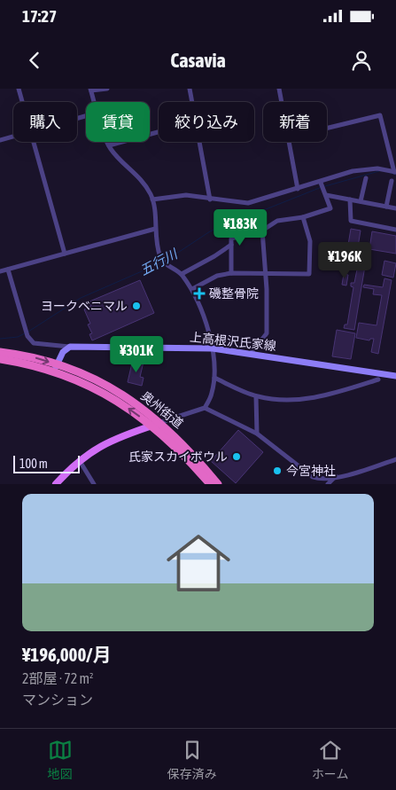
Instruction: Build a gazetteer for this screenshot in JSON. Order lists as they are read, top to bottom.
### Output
{
  "streets": {
    "highway": ["奥州街道"],
    "main road": ["上高根沢氏家線"]
  },
  "water": ["五行川"],
  "places": {
    "health": ["磯整骨院"],
    "other": ["ヨークベニマル", "氏家スカイボウル", "今宮神社"]
  },
  "scale_bar": "100 m",
  "page": {
    "status": "17:27",
    "header": "Casavia",
    "chip": [
      "購入",
      "賃貸",
      "絞り込み",
      "新着"
    ],
    "price": ["¥183K", "¥196K", "¥301K"],
    "scale": "100 m",
    "list": [
      {
        "name": "¥196,000/月",
        "note": "2部屋 · 72 m² · マンション"
      }
    ],
    "tabs": ["地図", "保存済み", "ホーム"]
  }
}
